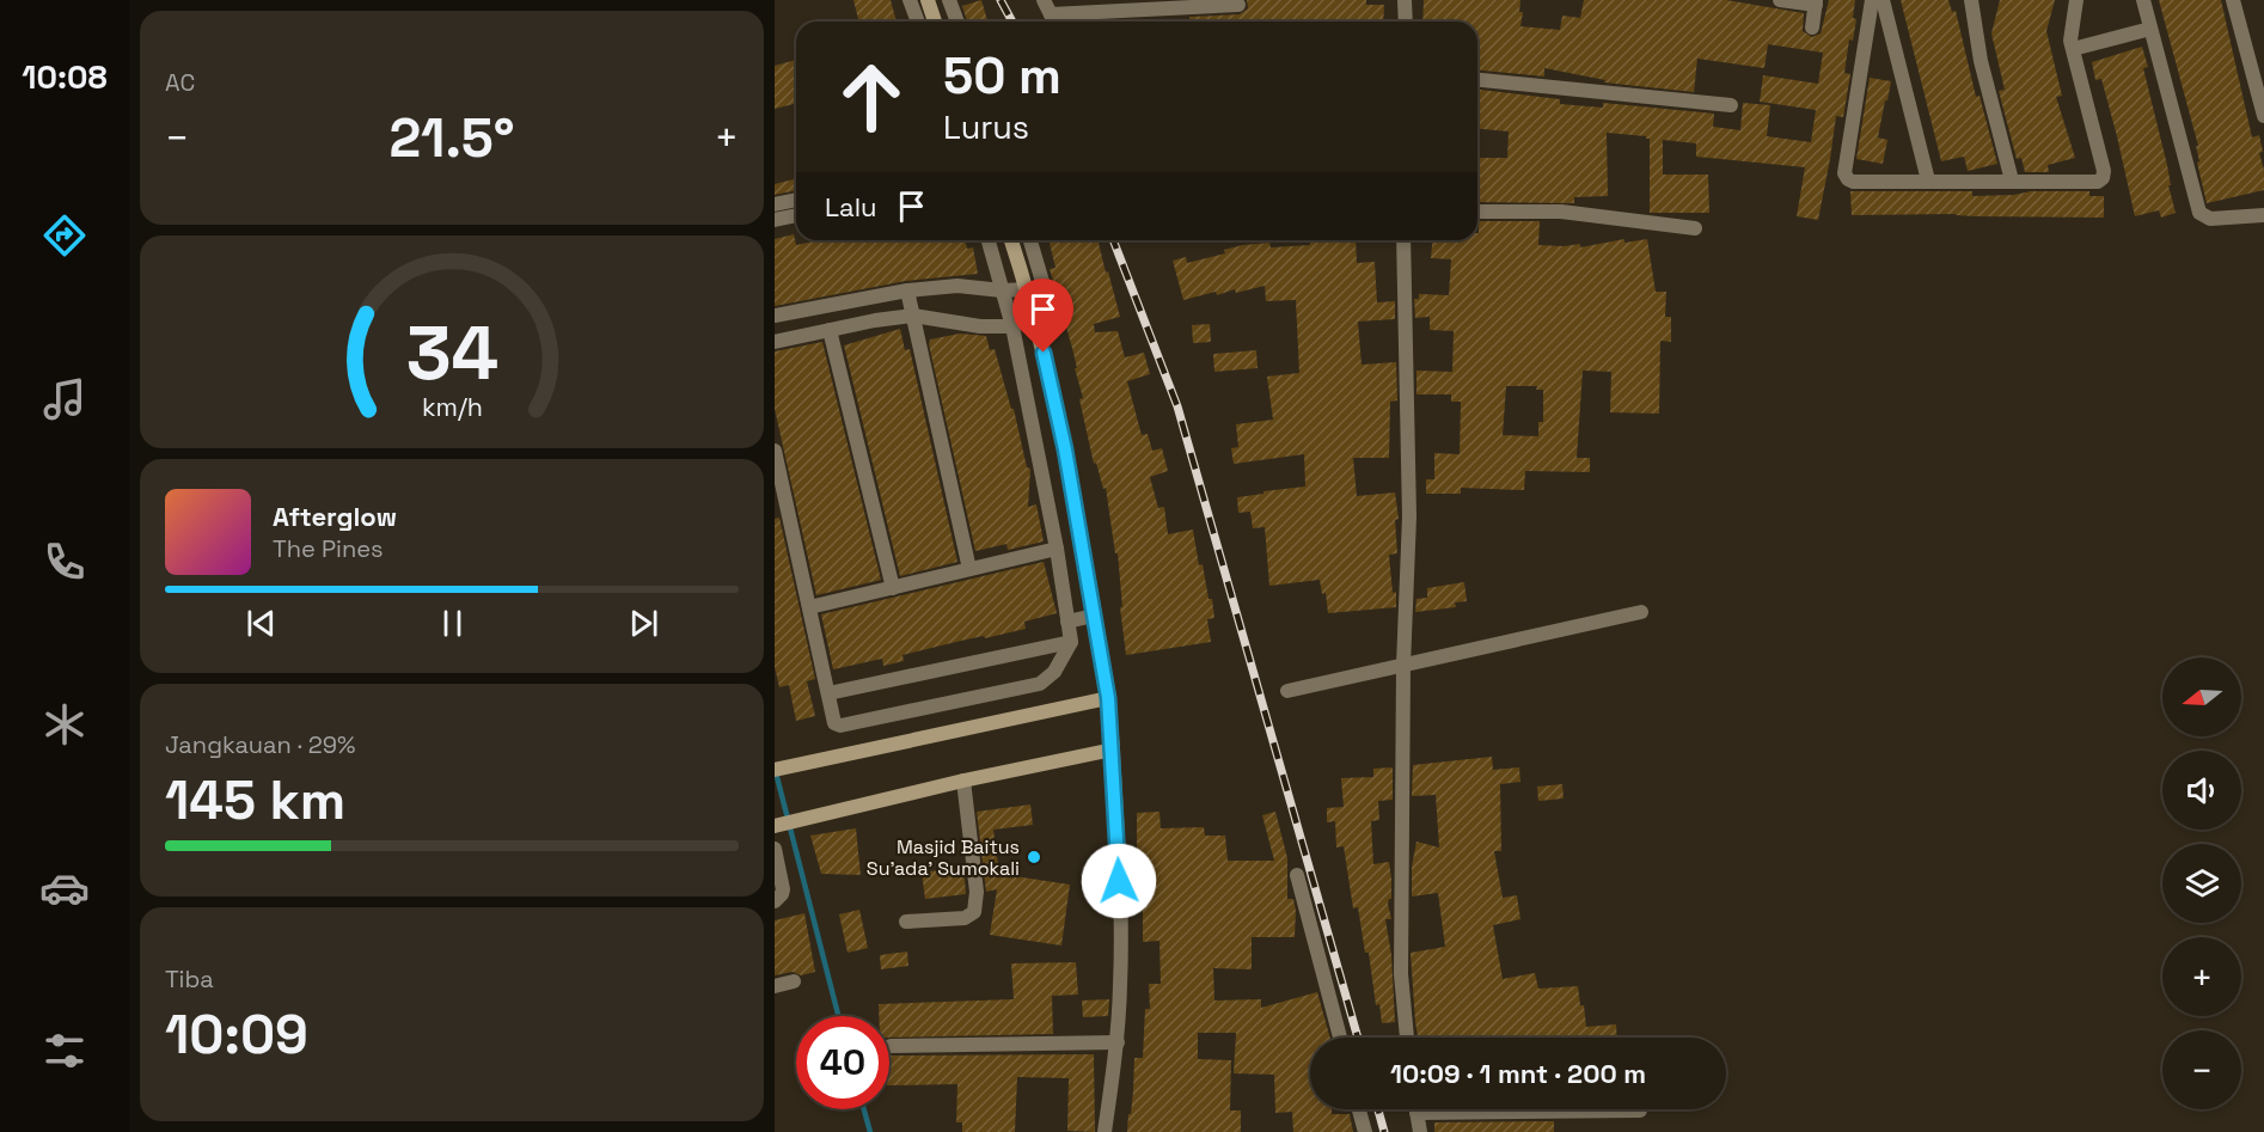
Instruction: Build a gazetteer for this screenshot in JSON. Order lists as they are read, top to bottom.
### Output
{
  "places": ["Masjid Baitus Su'ada' Sumokali"],
  "north": "left",
  "page": {
    "tabs": "10:08",
    "tile": [
      "AC",
      ["Jangkauan · 29%", "145 km"],
      ["Tiba", "10:09"]
    ],
    "turn": ["50 m", "Lurus"],
    "heat": ["−", "21.5°", "+"],
    "then": "Lalu",
    "song": ["Afterglow", "The Pines"],
    "map_buttons": ["+", "−"],
    "limit": "40",
    "trip": "10:09 · 1 mnt · 200 m",
    "gauge": ["34", "km/h"]
  }
}
